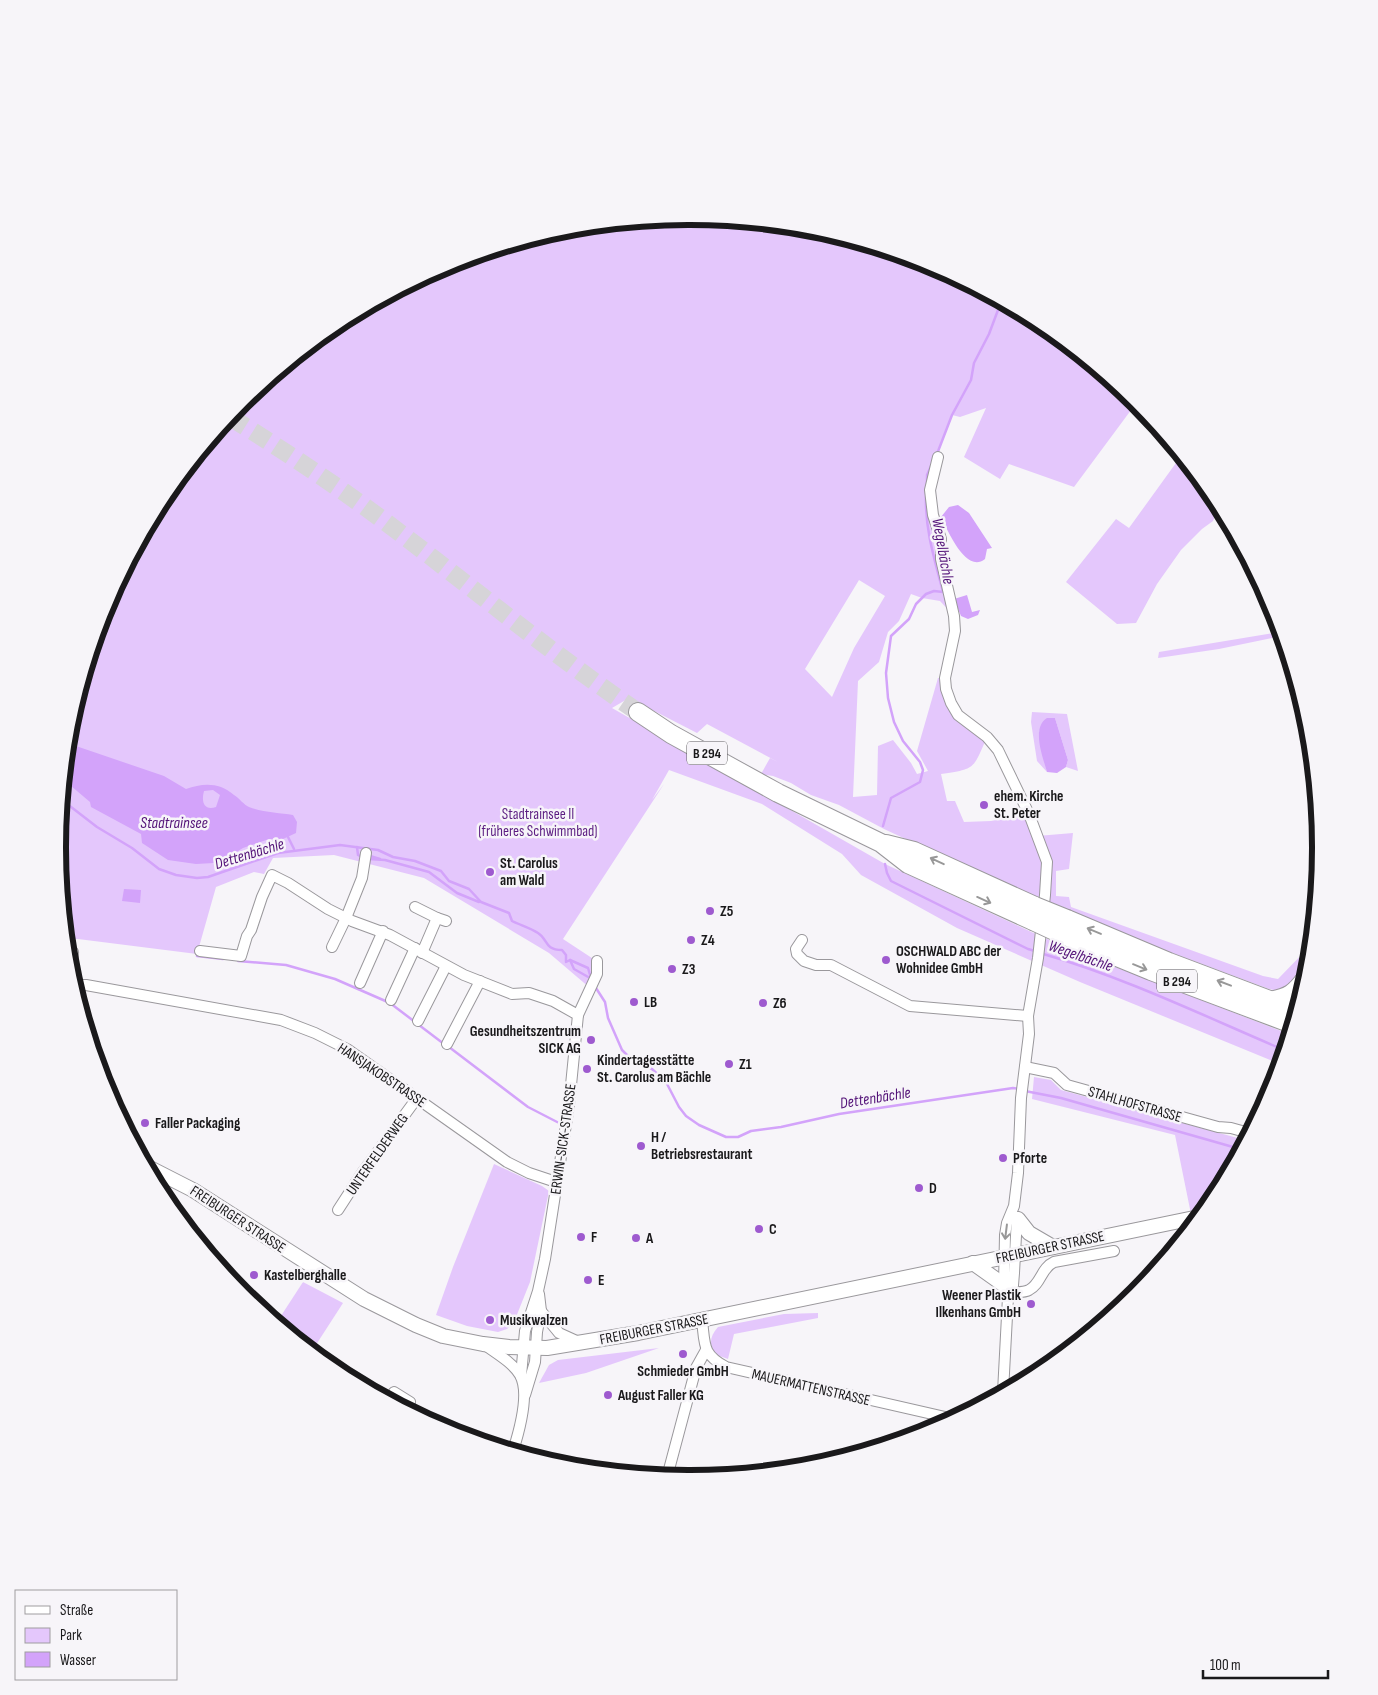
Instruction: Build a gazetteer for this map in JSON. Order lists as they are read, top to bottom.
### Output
{
  "streets": {
    "highway": ["B 294"],
    "street": [
      "HANSJAKOBSTRASSE",
      "STAHLHOFSTRASSE",
      "ERWIN-SICK-STRASSE",
      "UNTERFELDERWEG",
      "FREIBURGER STRASSE",
      "MAUERMATTENSTRASSE"
    ]
  },
  "crossings": [
    ["HANSJAKOBSTRASSE", "ERWIN-SICK-STRASSE"],
    ["HANSJAKOBSTRASSE", "UNTERFELDERWEG"],
    ["ERWIN-SICK-STRASSE", "FREIBURGER STRASSE"]
  ],
  "water": ["Wegelbächle", "Stadtrainsee", "Dettenbächle"],
  "parks": ["Stadtrainsee II (früheres Schwimmbad)"],
  "places": [
    "ehem. Kirche St. Peter",
    "St. Carolus am Wald",
    "Z5",
    "Z4",
    "OSCHWALD ABC der Wohnidee GmbH",
    "Z3",
    "LB",
    "Z6",
    "Gesundheitszentrum SICK AG",
    "Z1",
    "Kindertagesstätte St. Carolus am Bächle",
    "Faller Packaging",
    "H / Betriebsrestaurant",
    "Pforte",
    "D",
    "C",
    "F",
    "A",
    "Kastelberghalle",
    "E",
    "Weener Plastik Ilkenhans GmbH",
    "Musikwalzen",
    "Schmieder GmbH",
    "August Faller KG"
  ],
  "legend": ["Straße", "Park", "Wasser"],
  "scale_bar": "100 m"
}
